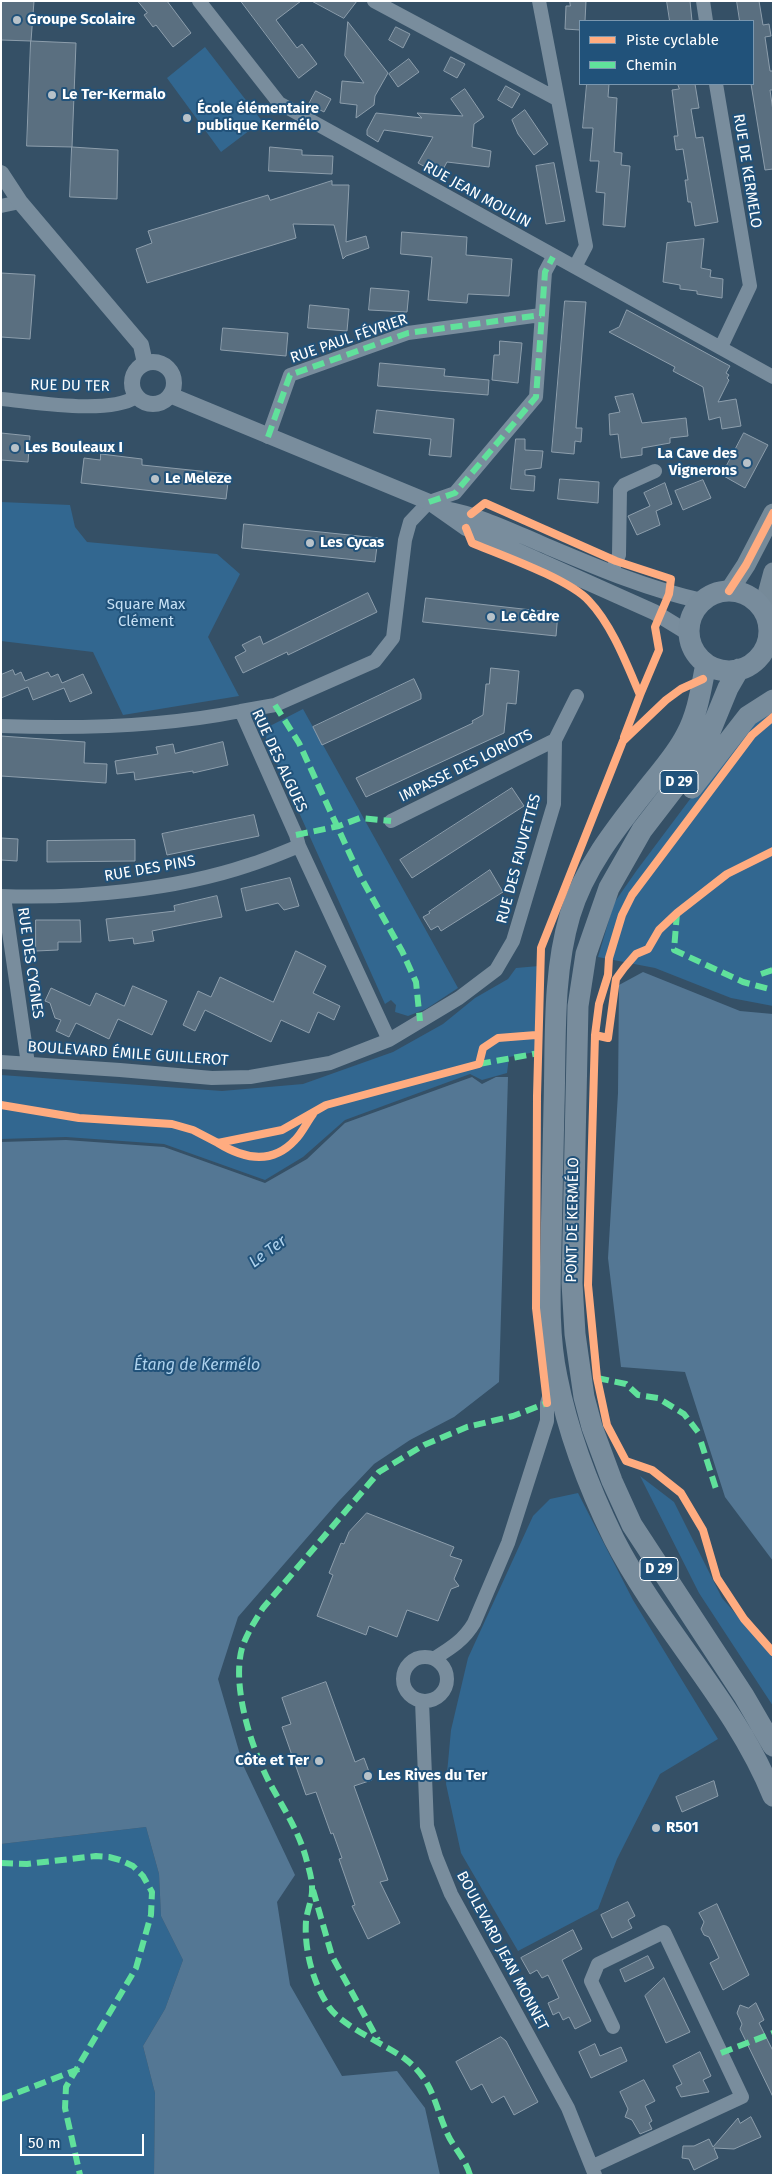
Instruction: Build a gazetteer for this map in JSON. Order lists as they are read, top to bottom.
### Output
{
  "streets": {
    "main road": ["D 29", "PONT DE KERMÉLO"],
    "street": [
      "RUE DE KERMELO",
      "RUE JEAN MOULIN",
      "RUE PAUL FÉVRIER",
      "RUE DU TER",
      "RUE DES ALGUES",
      "IMPASSE DES LORIOTS",
      "RUE DES FAUVETTES",
      "RUE DES PINS",
      "RUE DES CYGNES",
      "BOULEVARD ÉMILE GUILLEROT",
      "BOULEVARD JEAN MONNET"
    ]
  },
  "crossings": [
    ["RUE DE KERMELO", "RUE JEAN MOULIN"],
    ["RUE DES ALGUES", "RUE DES PINS"],
    ["RUE DES ALGUES", "BOULEVARD ÉMILE GUILLEROT"],
    ["IMPASSE DES LORIOTS", "RUE DES FAUVETTES"],
    ["D 29", "PONT DE KERMÉLO"],
    ["RUE DES FAUVETTES", "BOULEVARD ÉMILE GUILLEROT"],
    ["RUE DES PINS", "RUE DES CYGNES"],
    ["RUE DES CYGNES", "BOULEVARD ÉMILE GUILLEROT"]
  ],
  "water": ["Le Ter", "Étang de Kermélo"],
  "parks": ["Square Max Clément"],
  "places": [
    "Groupe Scolaire",
    "Le Ter-Kermalo",
    "École élémentaire publique Kermélo",
    "Les Bouleaux I",
    "La Cave des Vignerons",
    "Le Meleze",
    "Les Cycas",
    "Le Cèdre",
    "Côte et Ter",
    "Les Rives du Ter",
    "R501"
  ],
  "legend": ["Piste cyclable", "Chemin"],
  "scale_bar": "50 m"
}
